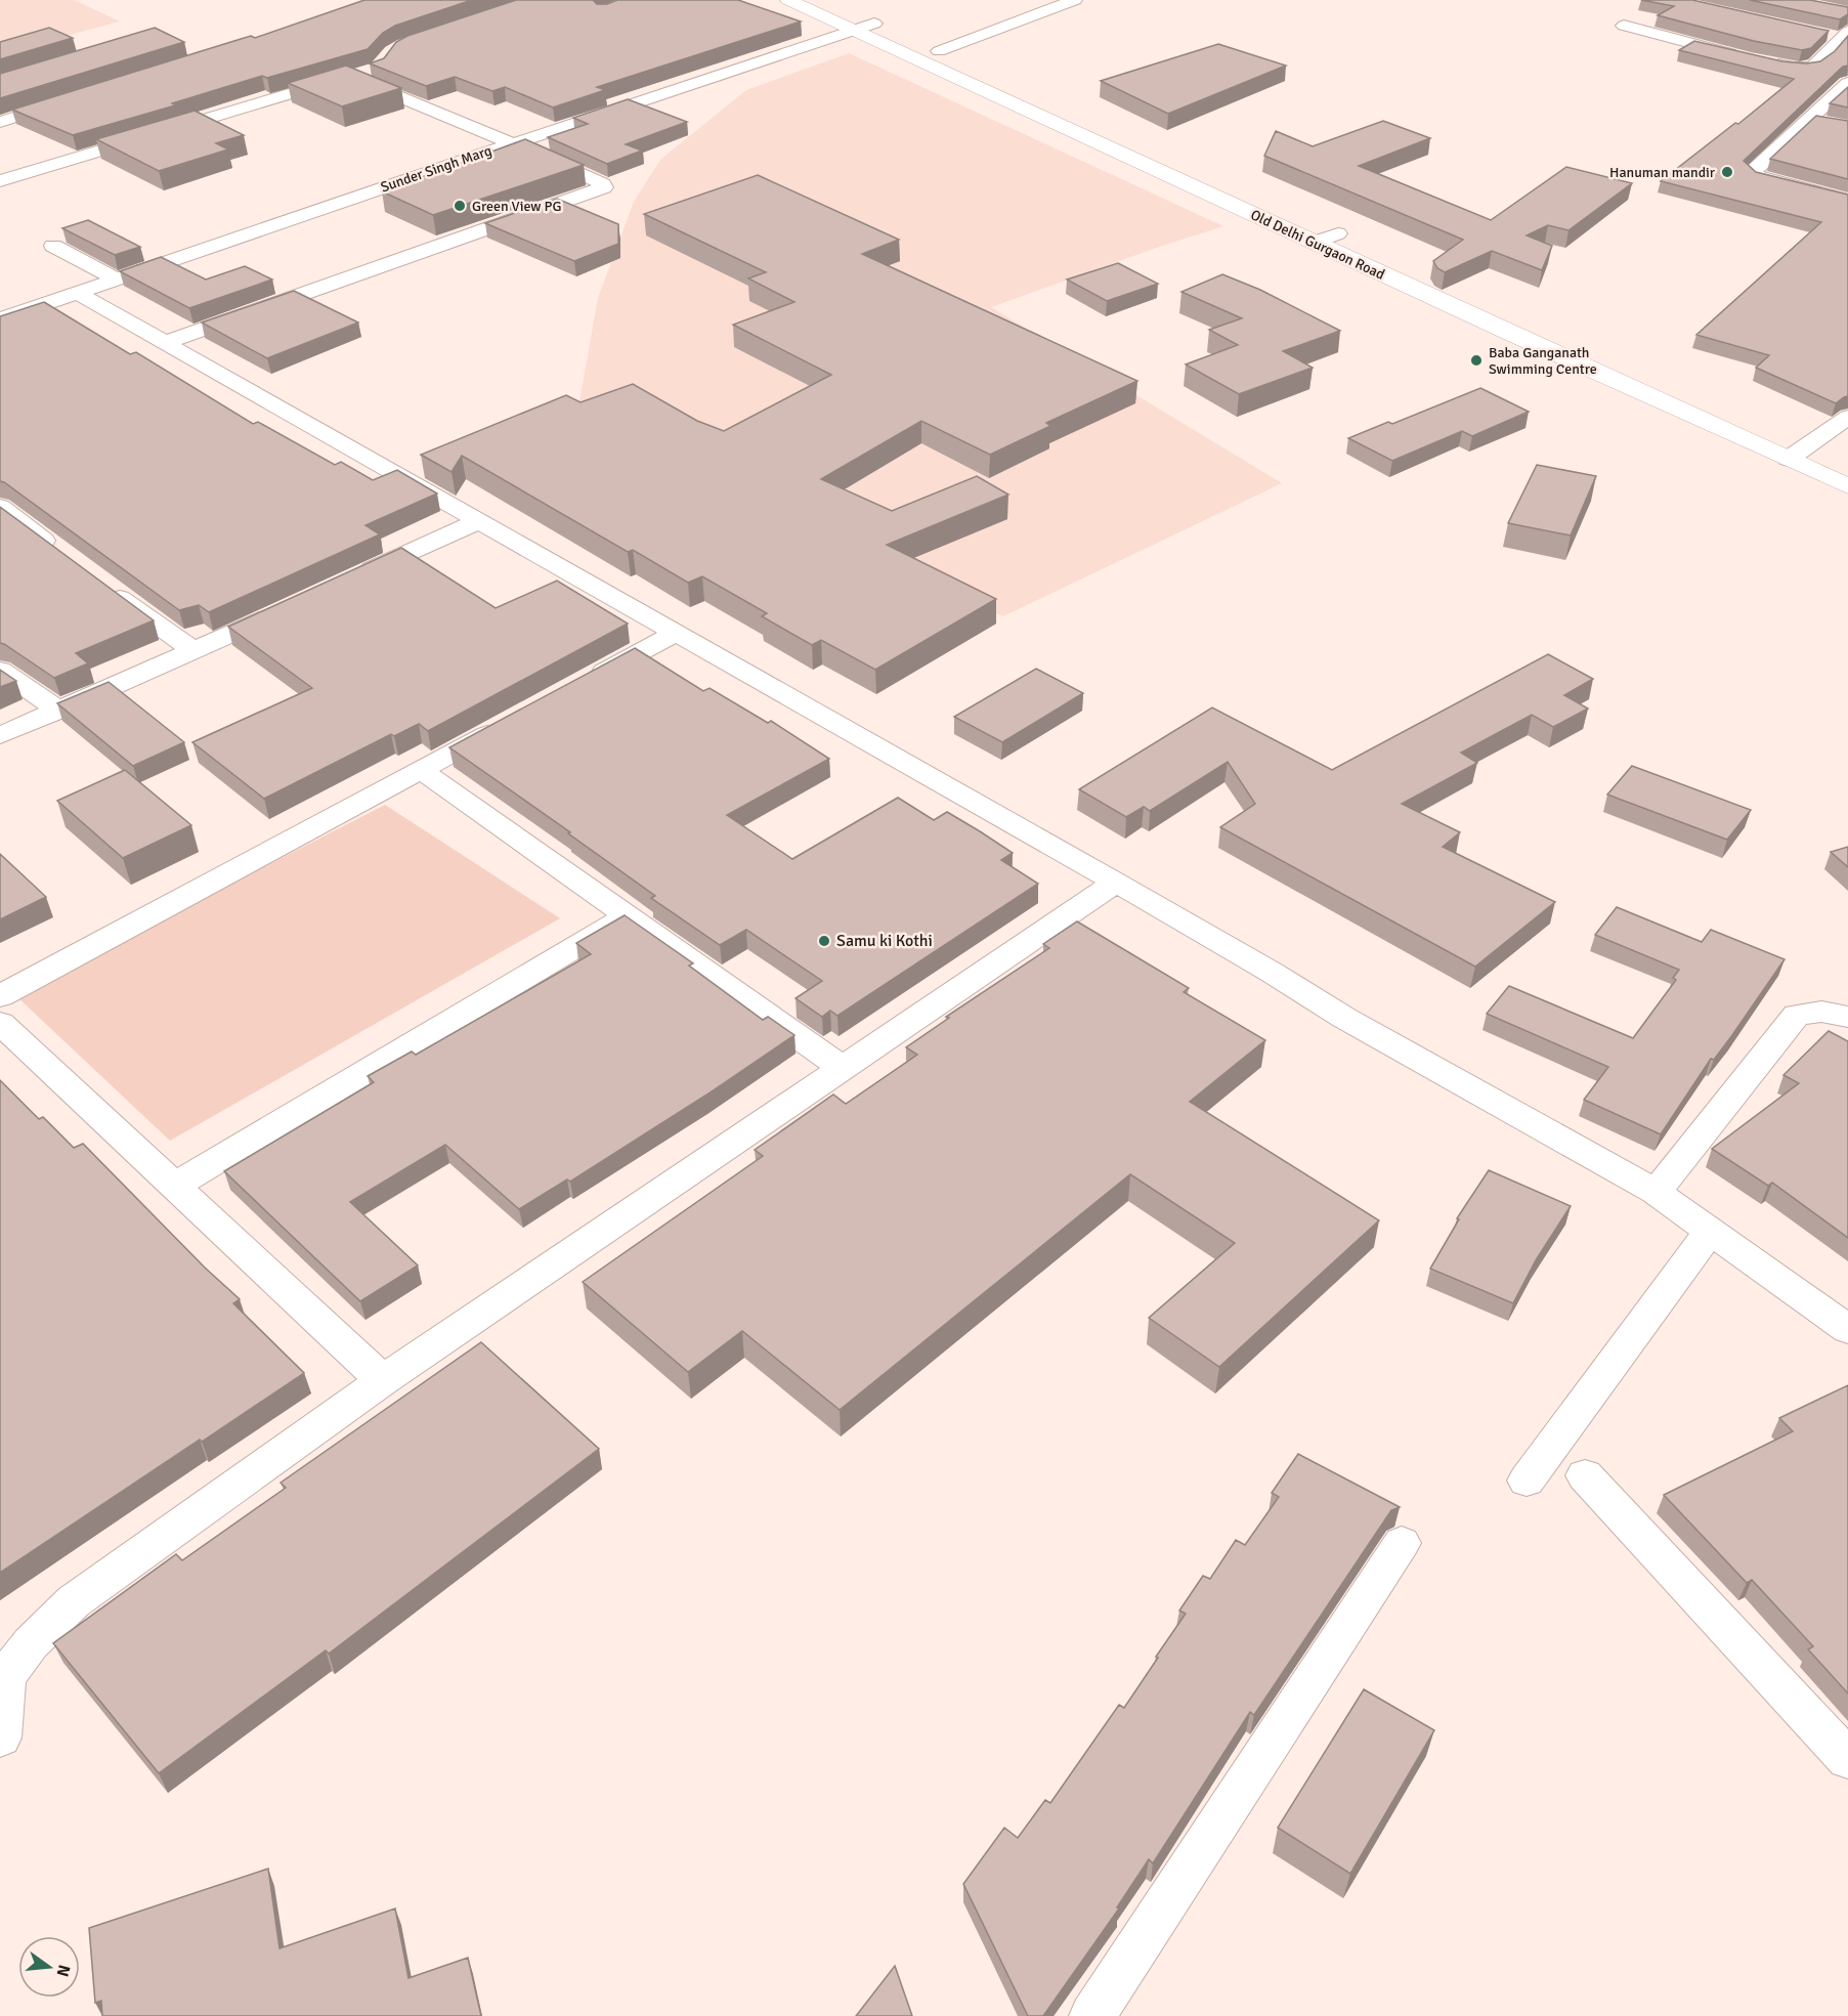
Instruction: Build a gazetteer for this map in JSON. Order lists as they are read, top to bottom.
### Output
{
  "streets": {
    "main road": ["Old Delhi Gurgaon Road"],
    "street": ["Sunder Singh Marg"]
  },
  "crossings": [
    ["Sunder Singh Marg", "Old Delhi Gurgaon Road"]
  ],
  "places": [
    "Hanuman mandir",
    "Green View PG",
    "Baba Ganganath Swimming Centre",
    "Samu ki Kothi"
  ],
  "north": "right"
}
